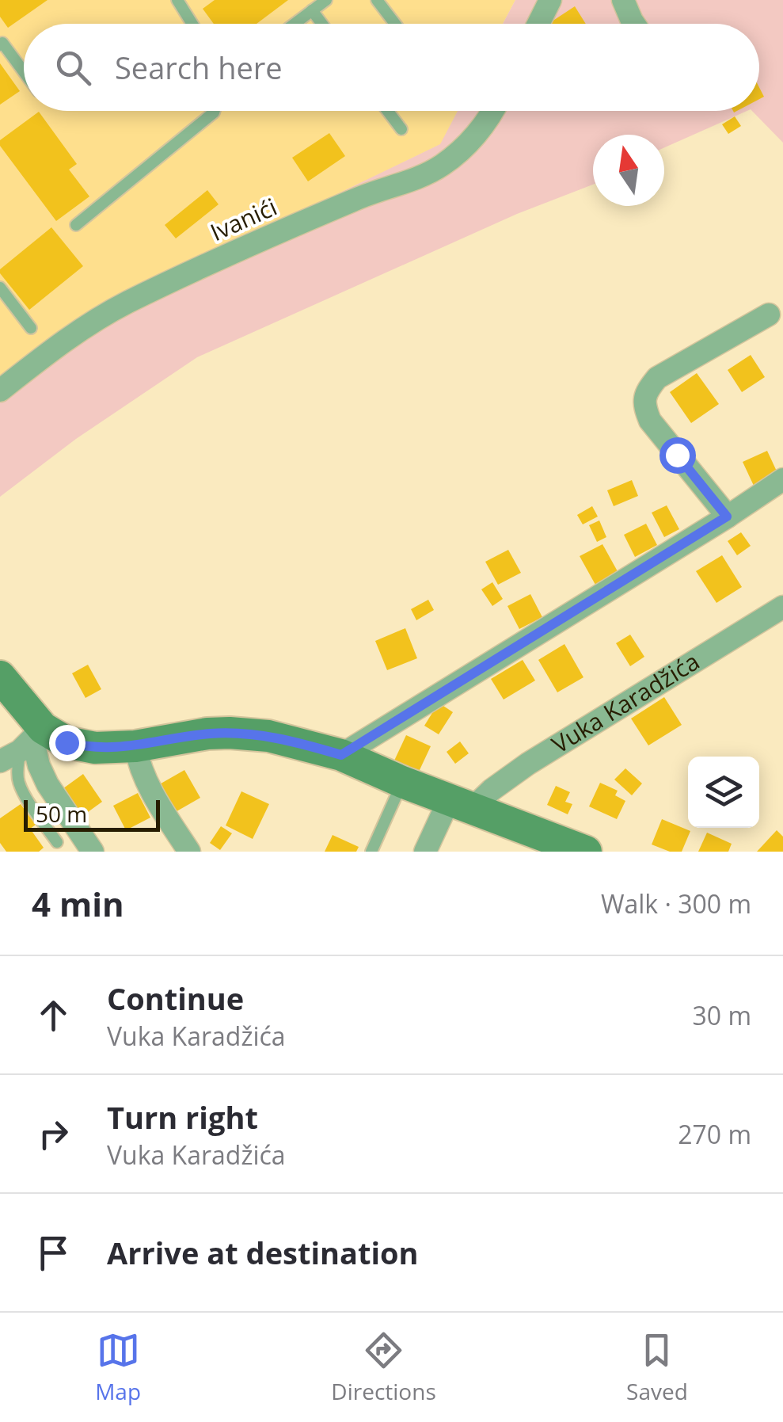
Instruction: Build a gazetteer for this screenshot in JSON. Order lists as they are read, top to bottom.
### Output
{
  "streets": {
    "street": ["Ivanići", "Vuka Karadžića"]
  },
  "scale_bar": "50 m",
  "north": "top",
  "page": {
    "search": "Search here",
    "scale": "50 m",
    "heading": ["4 min", "Walk · 300 m"],
    "list": [
      ["Continue", "Vuka Karadžića", "30 m"],
      ["Turn right", "Vuka Karadžića", "270 m"],
      "Arrive at destination"
    ],
    "nav": ["Map", "Directions", "Saved"]
  }
}
